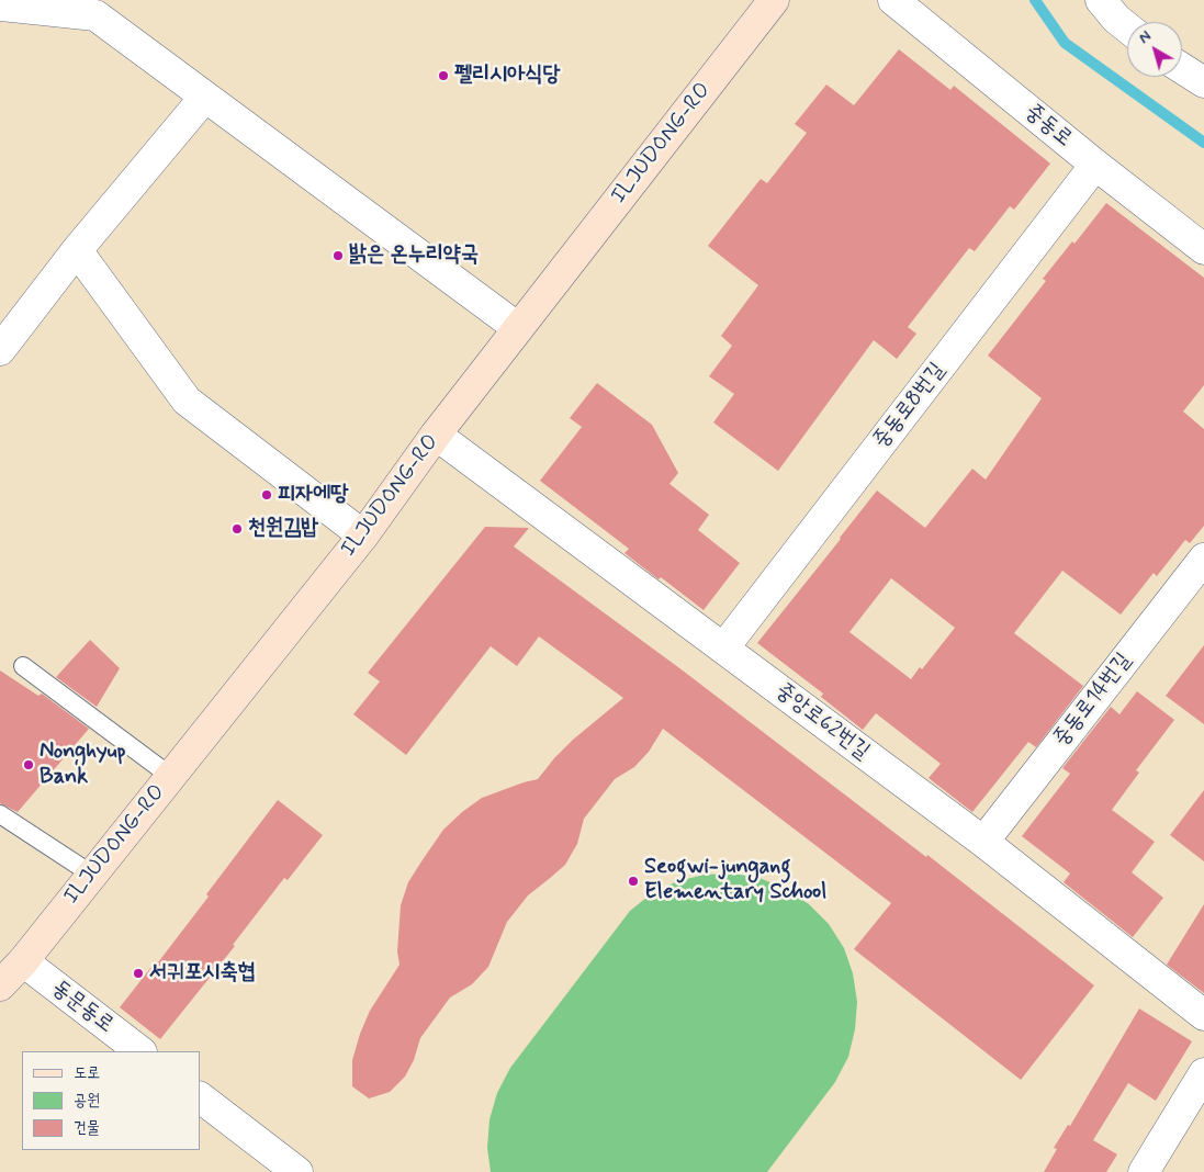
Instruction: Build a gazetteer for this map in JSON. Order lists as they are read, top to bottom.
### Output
{
  "streets": {
    "main road": ["ILJUDONG-RO"],
    "street": [
      "중동로",
      "중동로8번길",
      "중동로14번길",
      "중앙로62번길",
      "동문동로"
    ]
  },
  "crossings": [
    ["중동로", "중동로8번길"],
    ["ILJUDONG-RO", "중앙로62번길"],
    ["ILJUDONG-RO", "동문동로"],
    ["중동로8번길", "중앙로62번길"],
    ["중동로14번길", "중앙로62번길"]
  ],
  "places": [
    "펠리시아식당",
    "밝은 온누리약국",
    "피자에땅",
    "천원김밥",
    "Nonghyup Bank",
    "Seogwi-jungang Elementary School",
    "서귀포시축협"
  ],
  "legend": ["도로", "공원", "건물"],
  "north": "top left"
}
